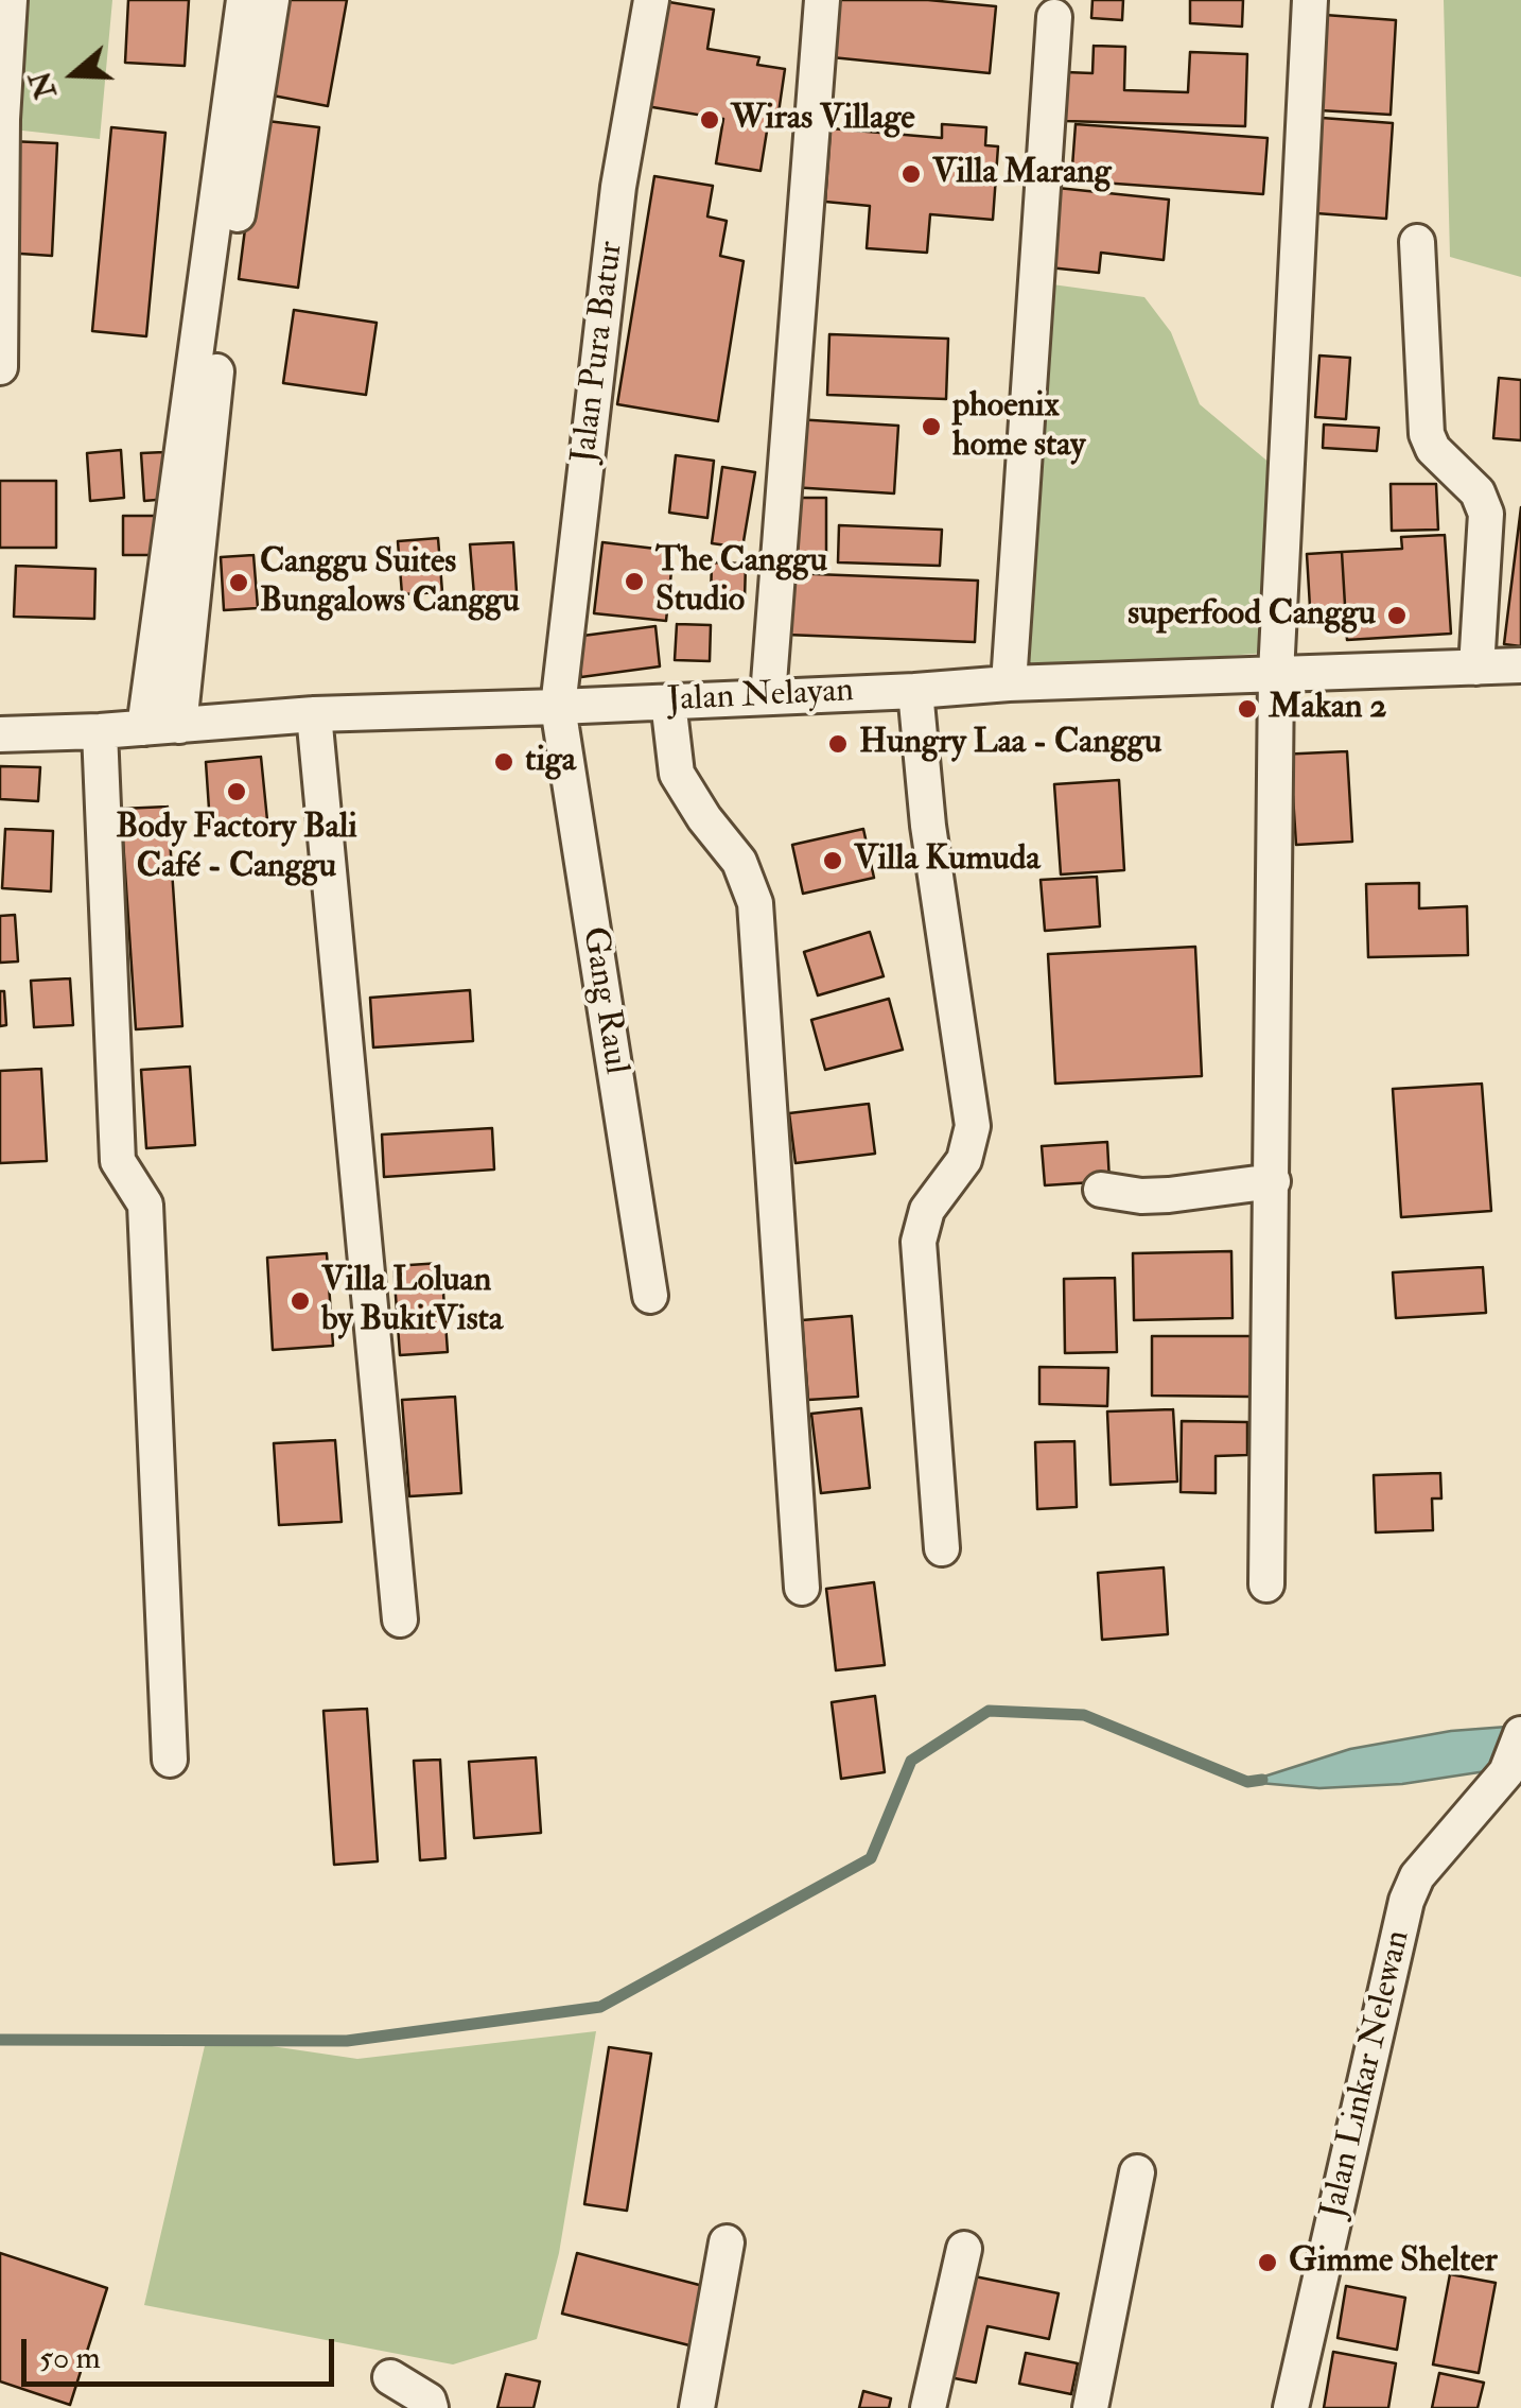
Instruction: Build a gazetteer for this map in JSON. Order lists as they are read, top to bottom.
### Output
{
  "streets": {
    "street": [
      "Jalan Pura Batur",
      "Jalan Nelayan",
      "Gang Raul",
      "Jalan Linkar Nelewan"
    ]
  },
  "crossings": [
    ["Jalan Pura Batur", "Jalan Nelayan"],
    ["Jalan Pura Batur", "Gang Raul"],
    ["Jalan Nelayan", "Gang Raul"]
  ],
  "places": [
    "Wiras Village",
    "Villa Marang",
    "phoenix home stay",
    "The Canggu Studio",
    "Canggu Suites Bungalows Canggu",
    "superfood Canggu",
    "Makan 2",
    "Hungry Laa - Canggu",
    "tiga",
    "Body Factory Bali Café - Canggu",
    "Villa Kumuda",
    "Villa Loluan by BukitVista",
    "Gimme Shelter"
  ],
  "scale_bar": "50 m",
  "north": "left"
}
